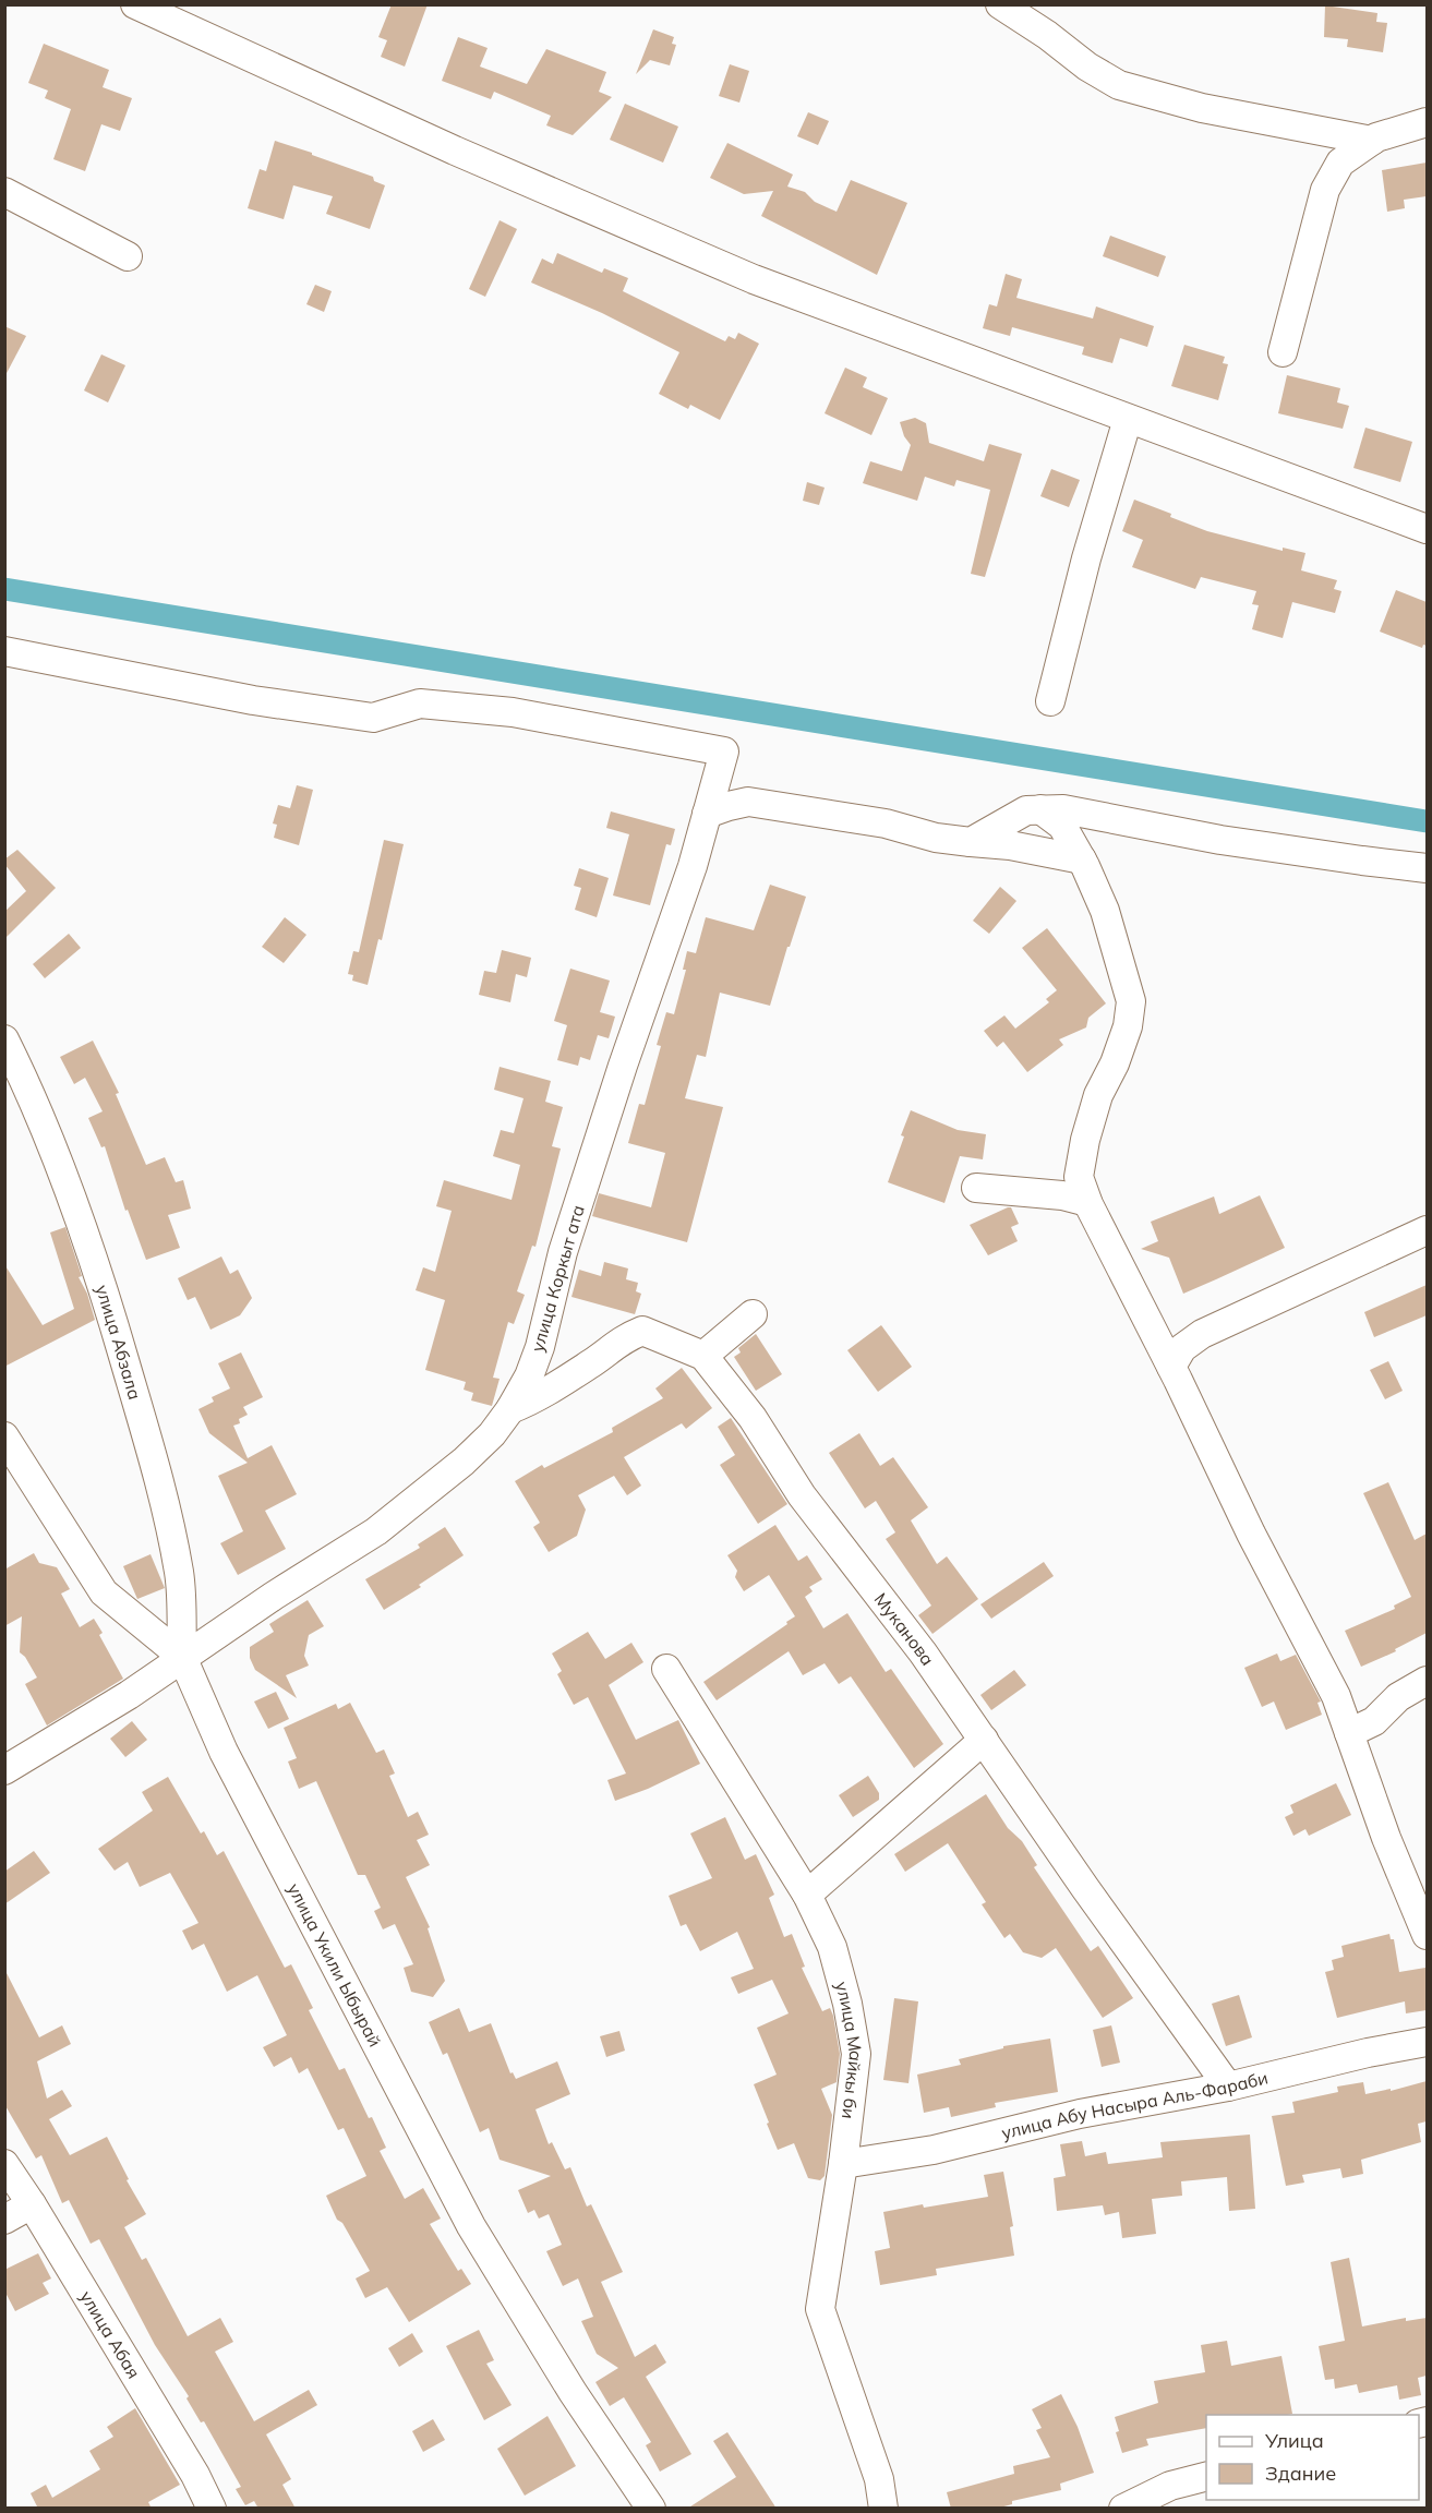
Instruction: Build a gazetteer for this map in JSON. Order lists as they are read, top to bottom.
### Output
{
  "streets": {
    "street": [
      "улица Коркыт ата",
      "улица Абзала",
      "Муканова",
      "улица Укили Ыбырай",
      "улица Майкы би",
      "улица Абу Насыра Аль-Фараби",
      "улица Абая"
    ]
  },
  "crossings": [
    ["улица Коркыт ата", "улица Абзала"],
    ["улица Коркыт ата", "Муканова"],
    ["улица Коркыт ата", "улица Укили Ыбырай"],
    ["улица Абзала", "улица Укили Ыбырай"],
    ["Муканова", "улица Абу Насыра Аль-Фараби"],
    ["улица Майкы би", "улица Абу Насыра Аль-Фараби"]
  ],
  "legend": ["Улица", "Здание"]
}
